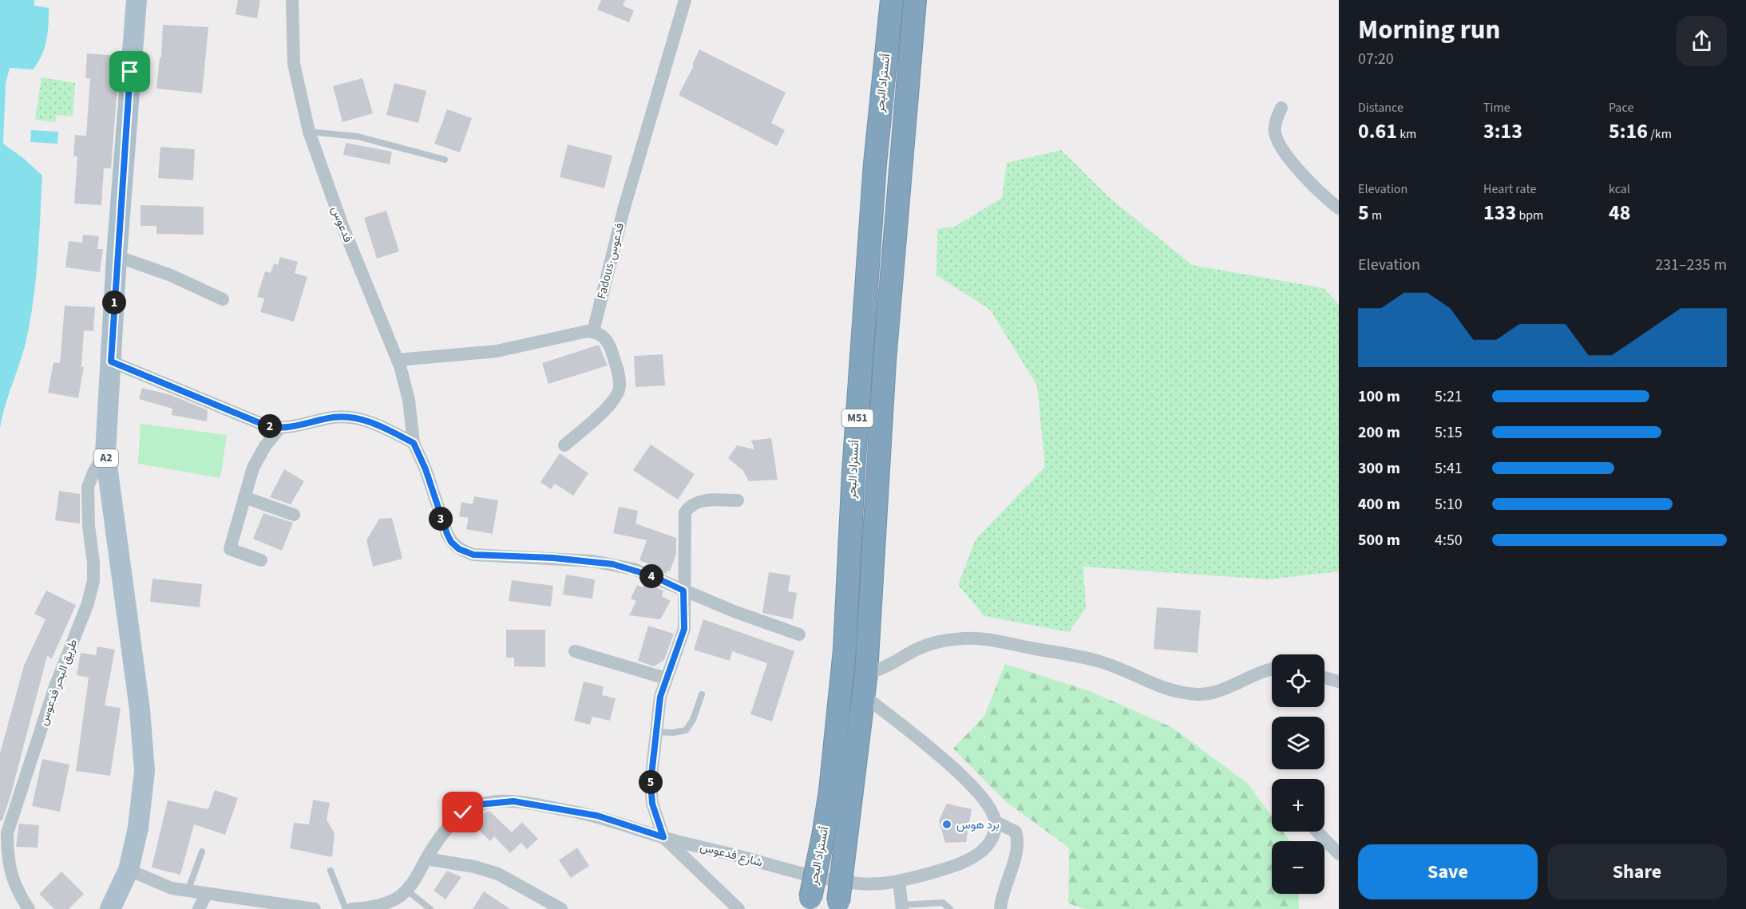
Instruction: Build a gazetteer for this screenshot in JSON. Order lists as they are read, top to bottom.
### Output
{
  "streets": {
    "highway": ["أتستراد البحر", "M51"],
    "main road": ["A2", "طريق البحر فدعوس"],
    "street": ["فدعوس", "Fadous-فدعوس", "شارع فدعوس"]
  },
  "places": ["برد هوس"],
  "page": {
    "heading": ["Morning run", "07:20"],
    "stats": [
      ["Distance", "0.61 km"],
      ["Time", "3:13"],
      ["Pace", "5:16 /km"],
      ["Elevation", "5 m"],
      ["Heart rate", "133 bpm"],
      ["kcal", "48"]
    ],
    "chart": ["Elevation", "231–235 m"],
    "pins": [
      "1",
      "2",
      "3",
      "4",
      "5"
    ],
    "list": [
      {
        "name": "100 m",
        "note": "5:21"
      },
      {
        "name": "200 m",
        "note": "5:15"
      },
      {
        "name": "300 m",
        "note": "5:41"
      },
      {
        "name": "400 m",
        "note": "5:10"
      },
      {
        "name": "500 m",
        "note": "4:50"
      }
    ],
    "map_buttons": ["+", "−"],
    "buttons": ["Save", "Share"]
  }
}
